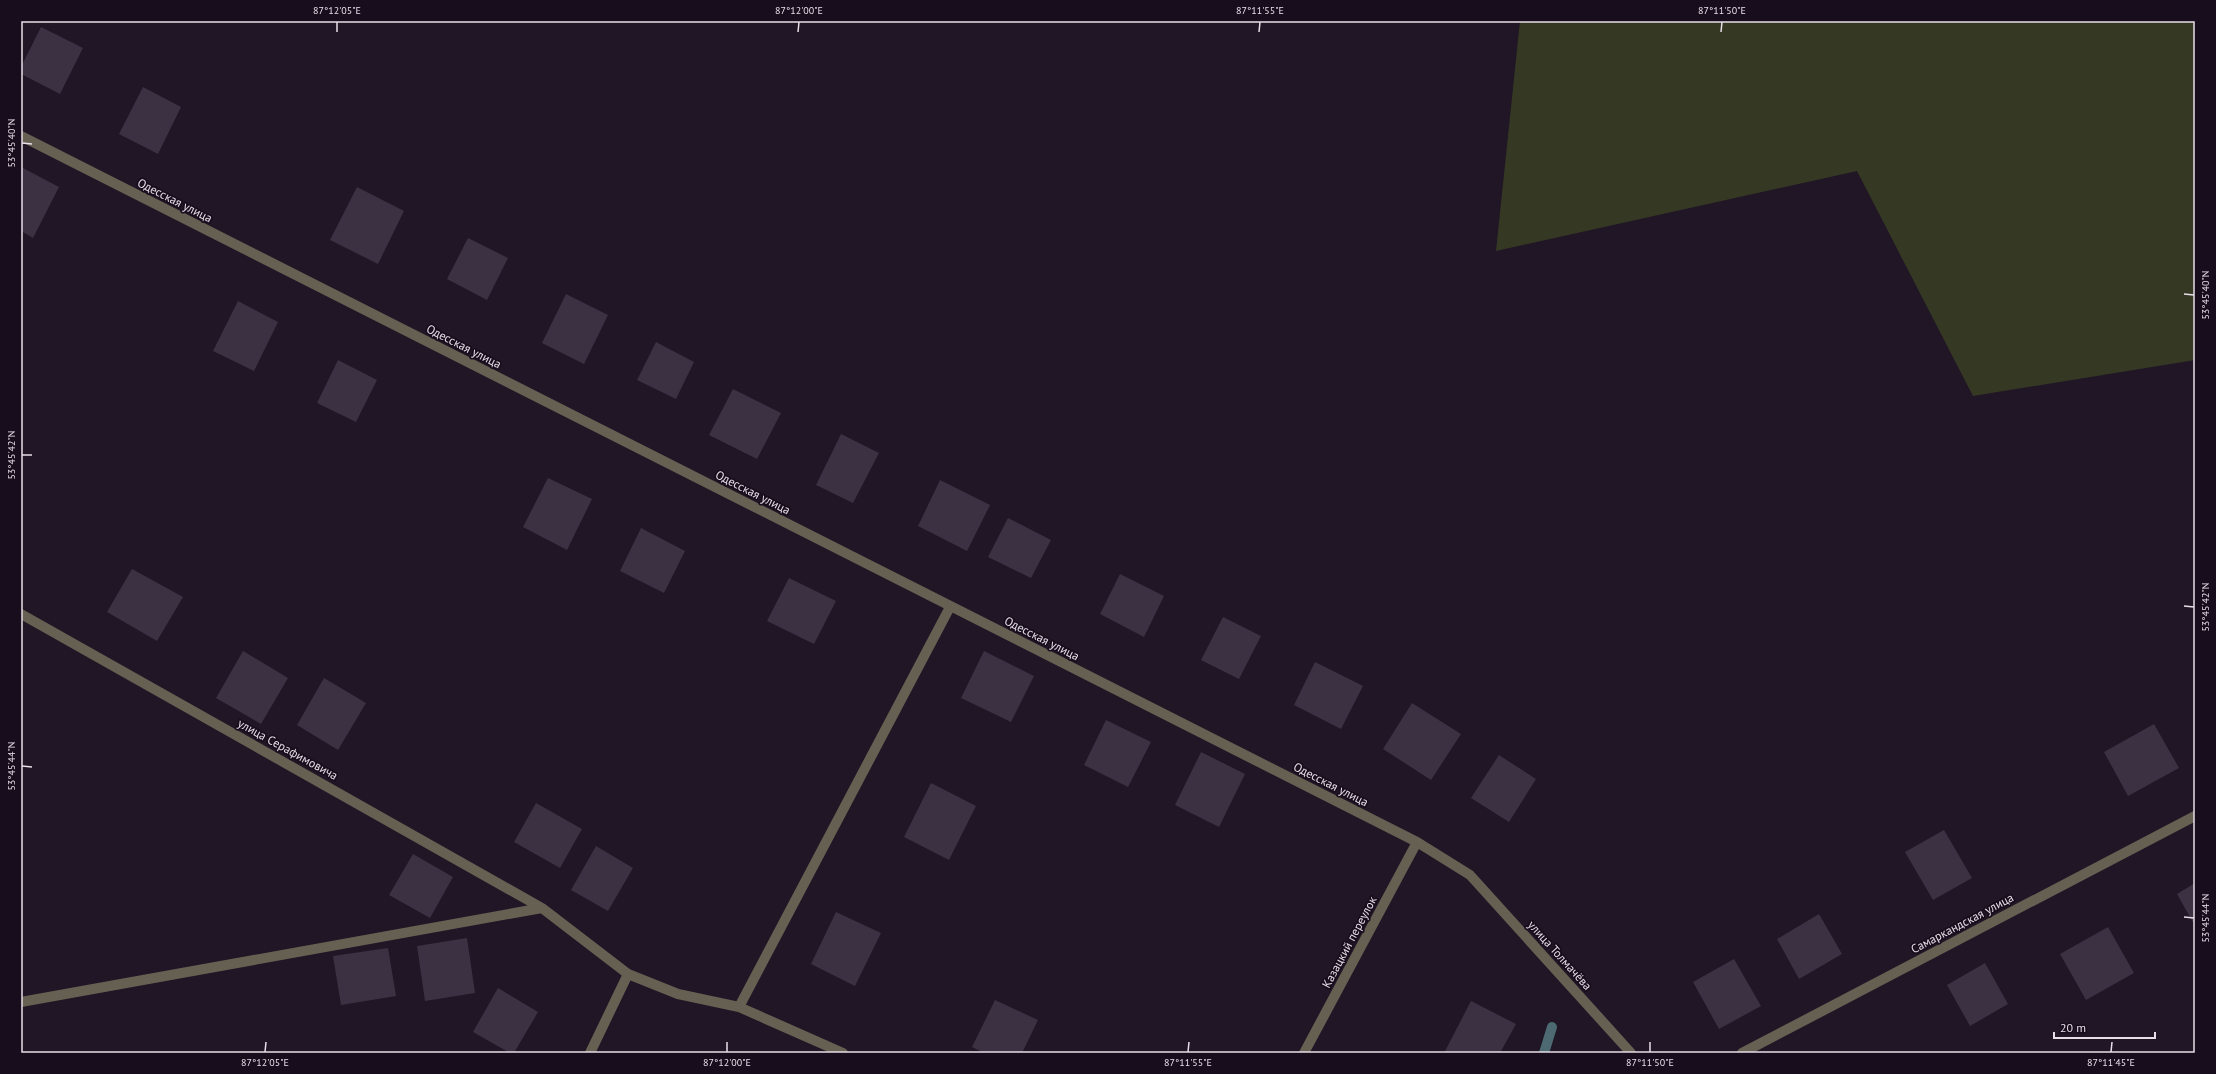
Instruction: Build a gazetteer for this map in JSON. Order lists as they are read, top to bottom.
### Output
{
  "streets": {
    "street": [
      "Одесская улица",
      "улица Серафимовича",
      "Самаркандская улица",
      "Казацкий переулок",
      "улица Толмачёва"
    ]
  },
  "crossings": [
    ["Одесская улица", "Казацкий переулок"],
    ["Одесская улица", "улица Толмачёва"]
  ],
  "scale_bar": "20 m",
  "coordinates": [
    "87°12'05\"E",
    "87°12'00\"E",
    "87°11'55\"E",
    "87°11'50\"E",
    "53°45'40\"N",
    "53°45'42\"N",
    "53°45'44\"N",
    "87°11'45\"E"
  ]
}
